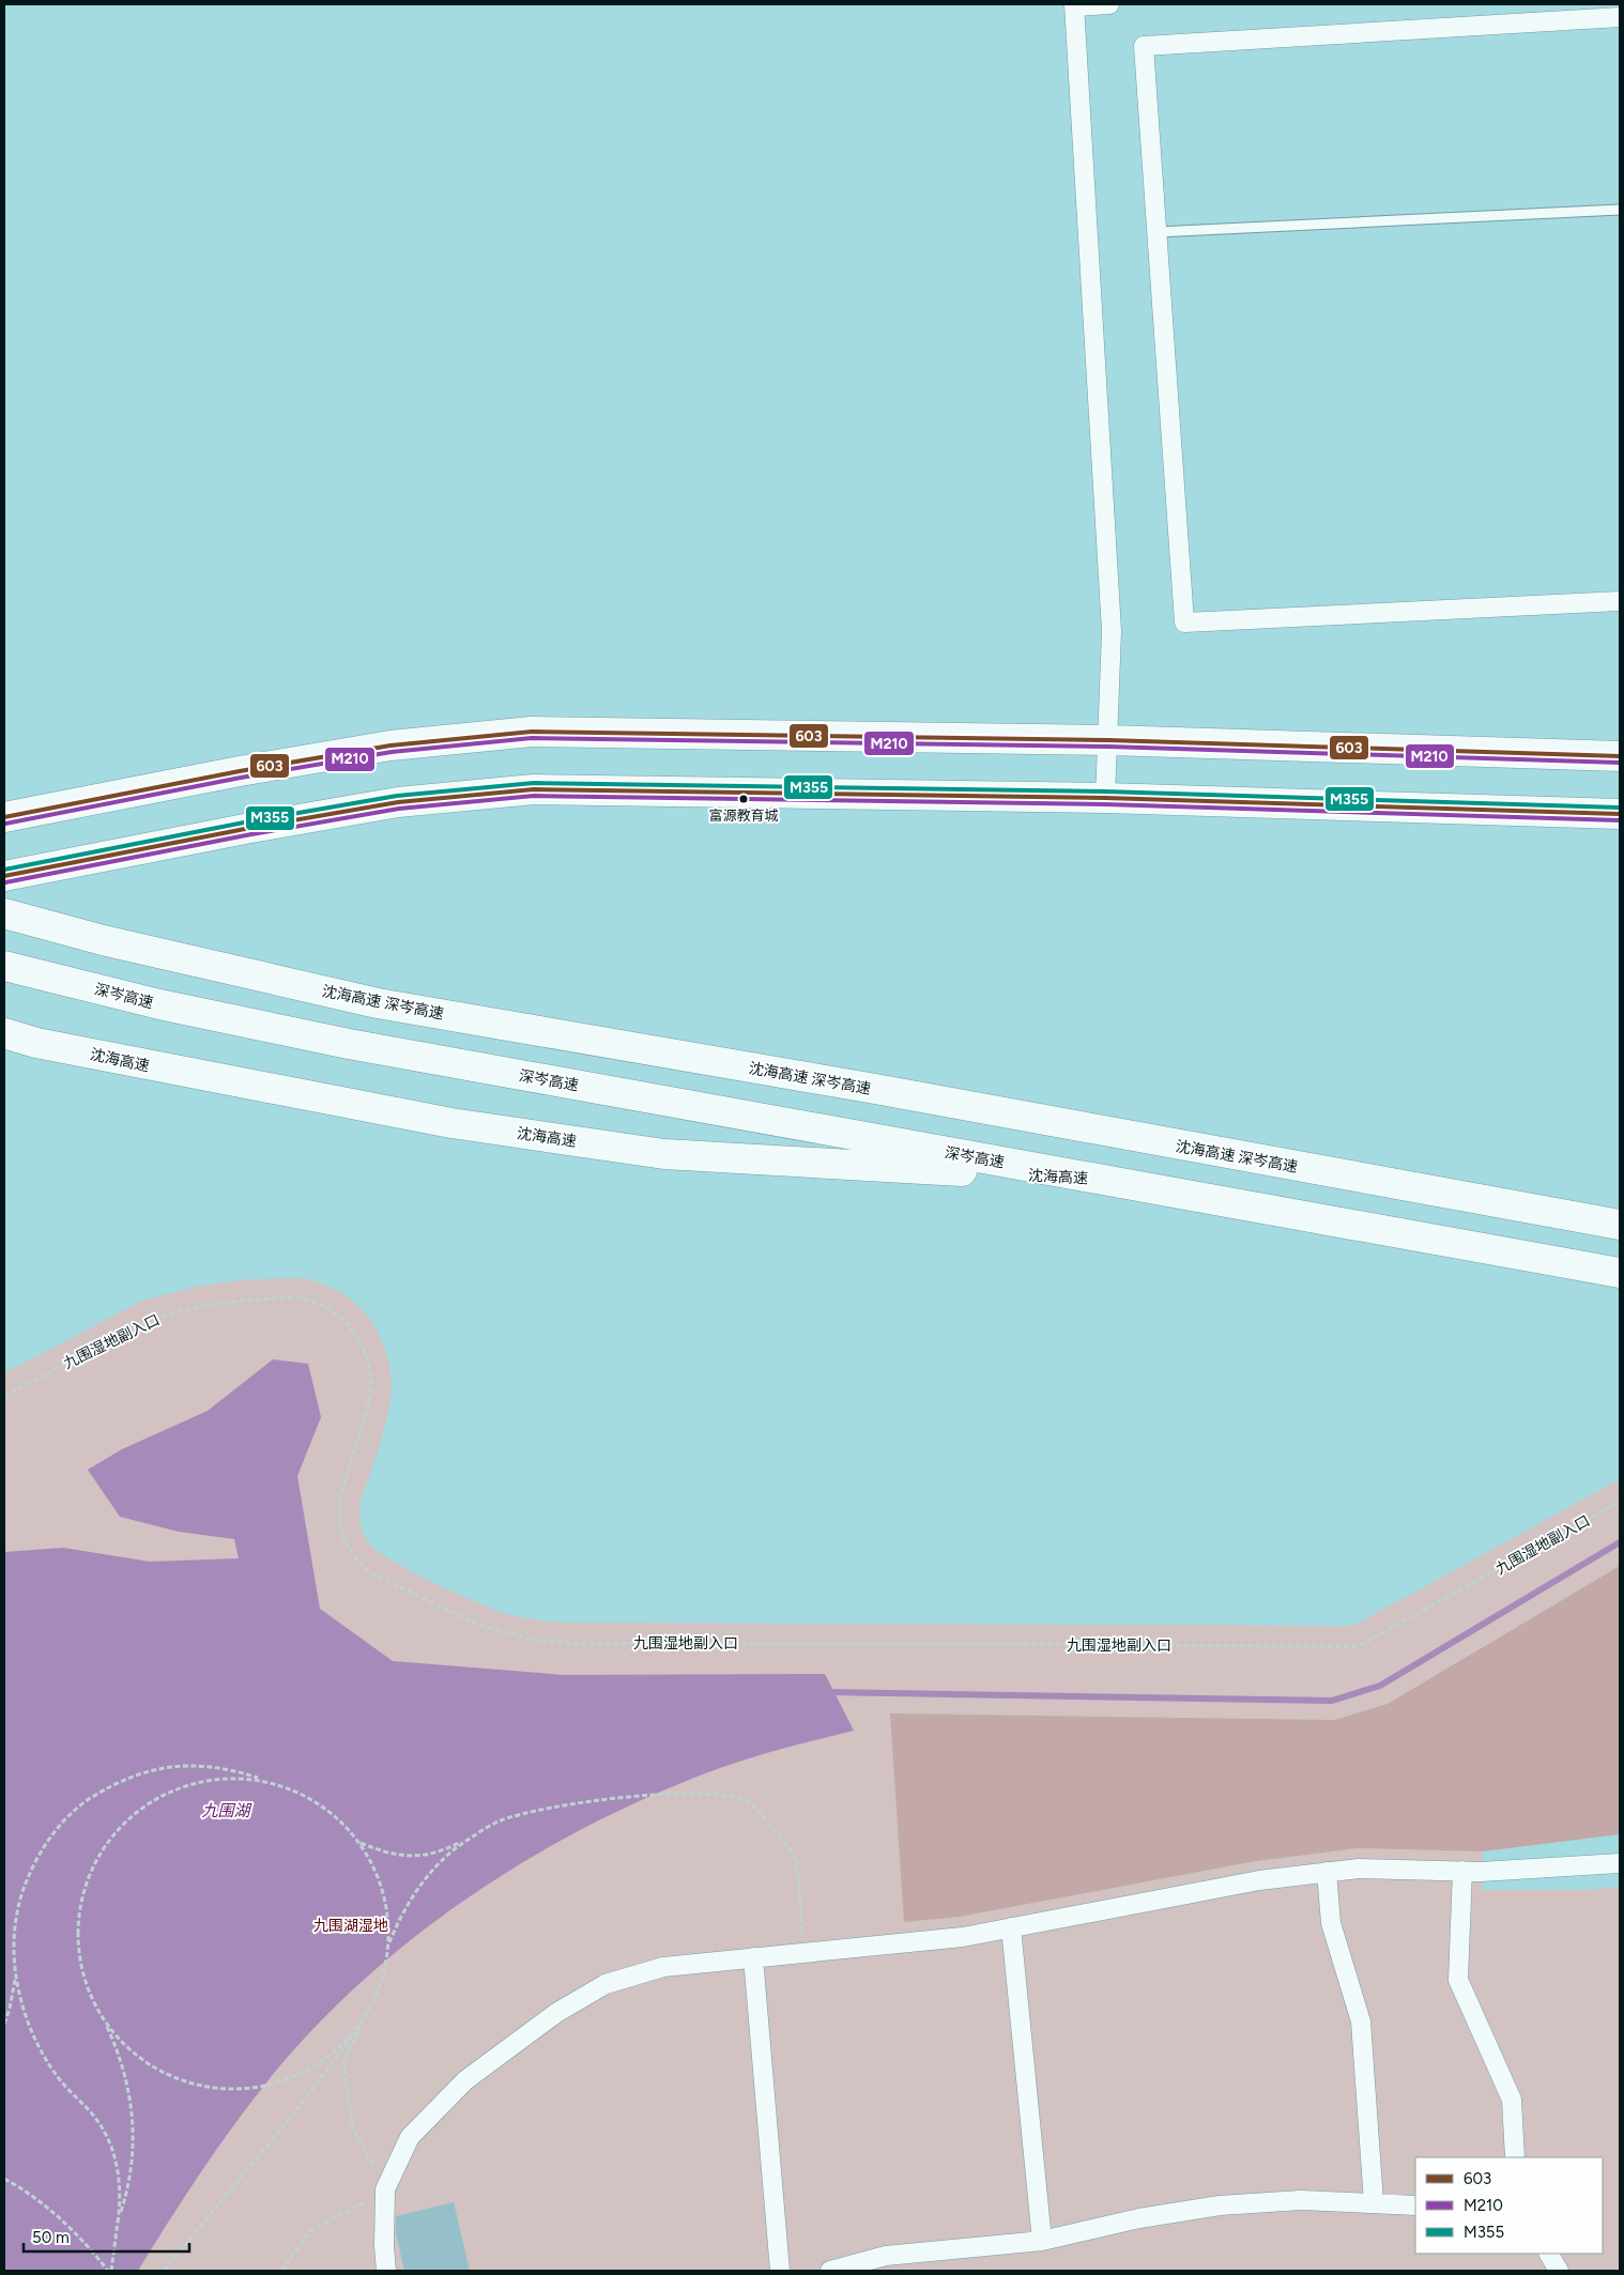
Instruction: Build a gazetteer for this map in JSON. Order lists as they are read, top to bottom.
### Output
{
  "streets": {
    "main road": ["深岑高速", "沈海高速 深岑高速", "沈海高速"],
    "path": ["九围湿地副入口"]
  },
  "crossings": [
    ["深岑高速", "沈海高速"]
  ],
  "water": ["九围湖"],
  "parks": ["九围湖湿地"],
  "places": ["富源教育城"],
  "lines": ["transit line 603", "transit line M210", "transit line M355"],
  "legend": ["603", "M210", "M355"],
  "scale_bar": "50 m"
}
